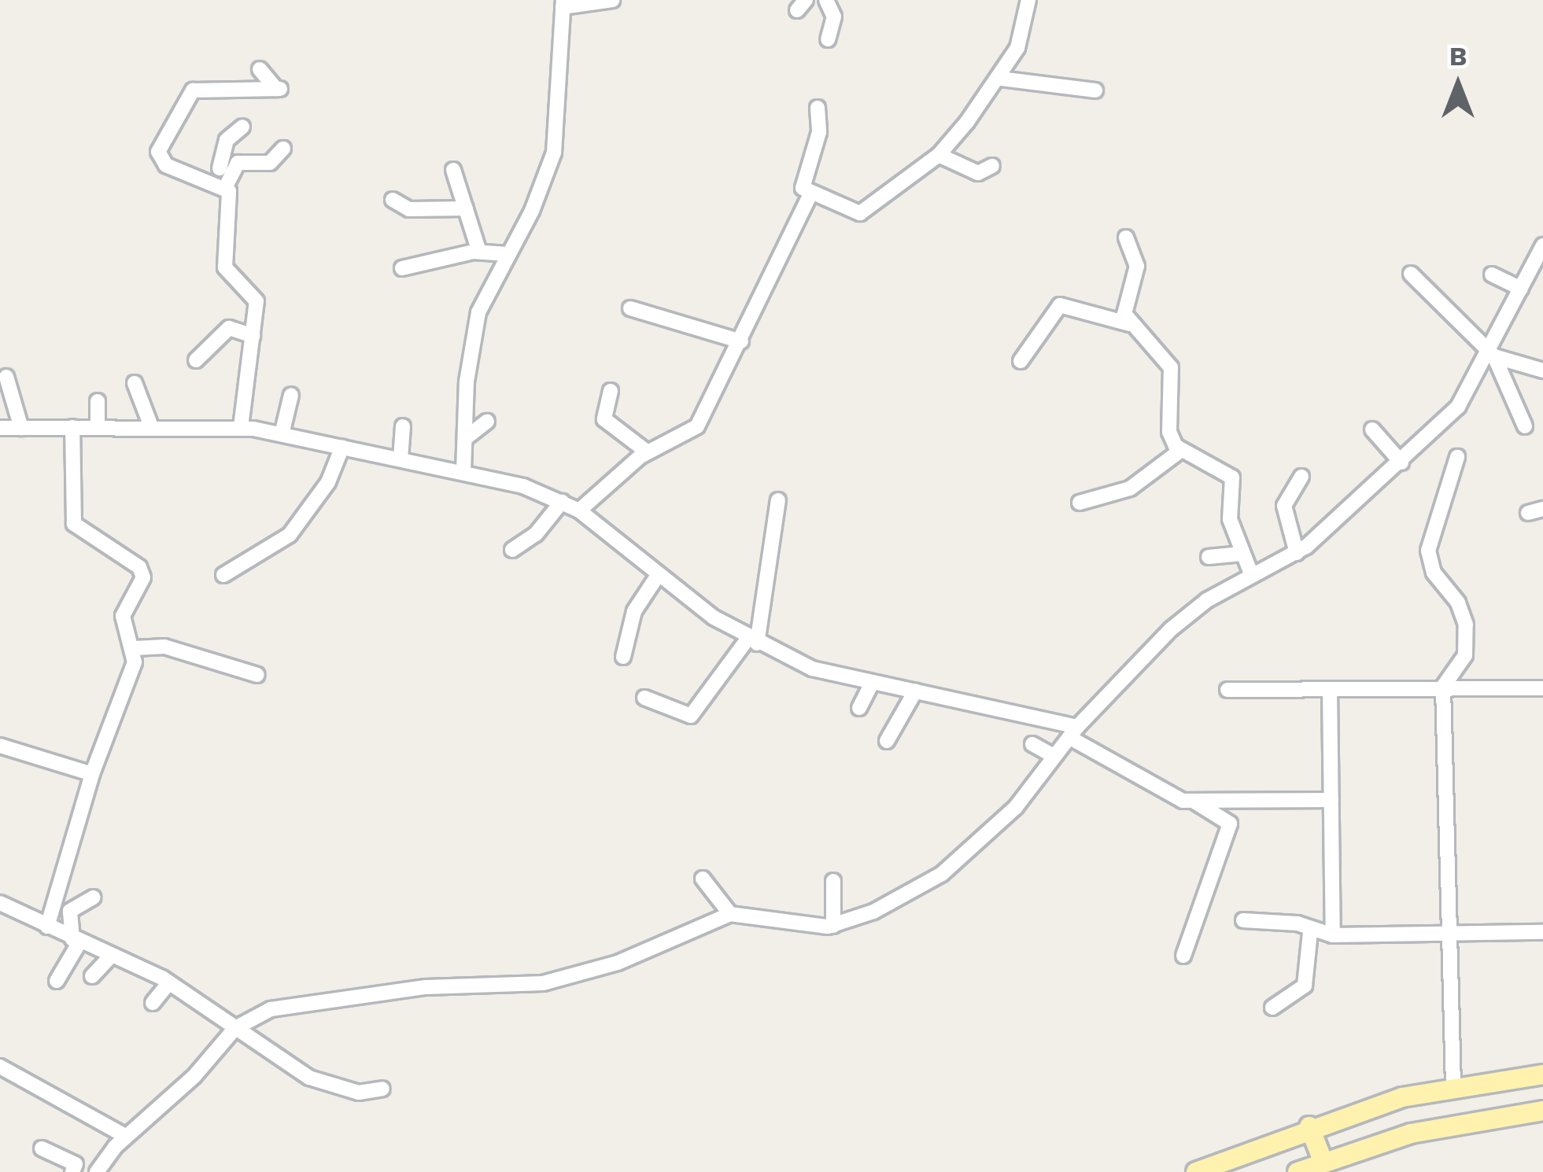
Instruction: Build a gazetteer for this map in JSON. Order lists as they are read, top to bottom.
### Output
{
  "north": "top"
}
